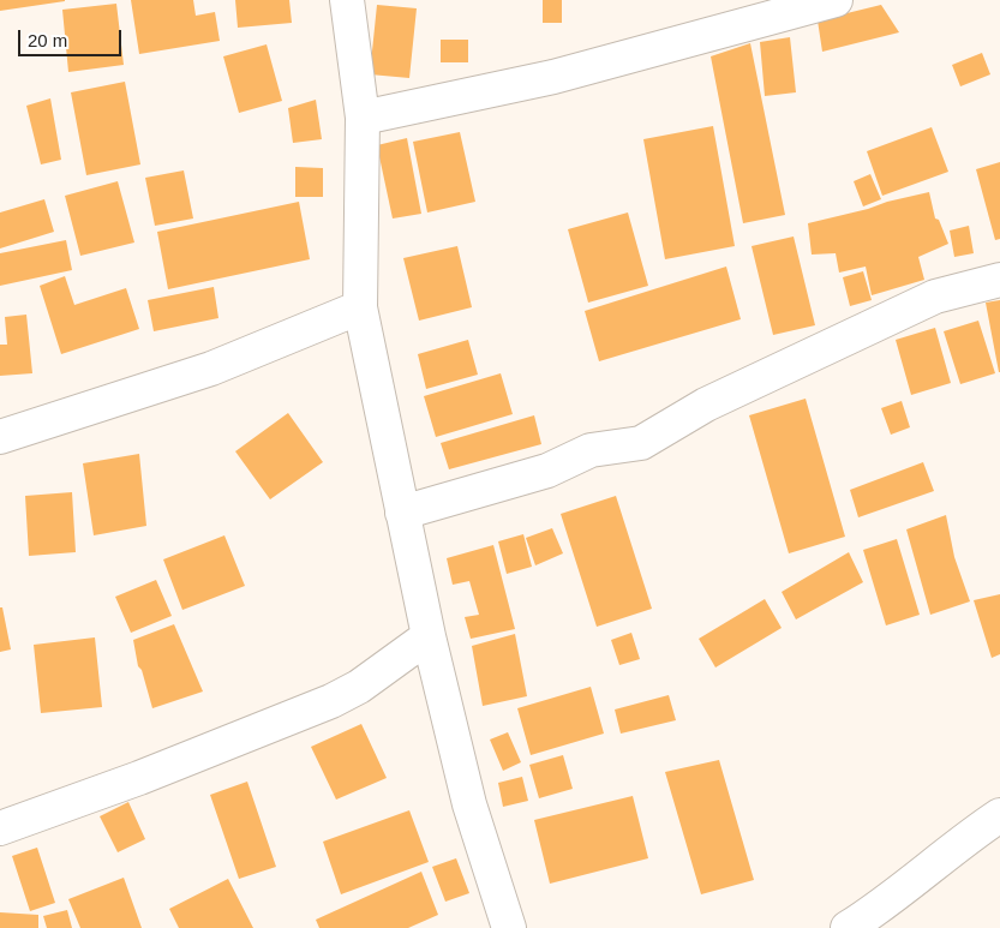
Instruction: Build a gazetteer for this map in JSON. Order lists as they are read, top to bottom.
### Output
{
  "scale_bar": "20 m"
}
